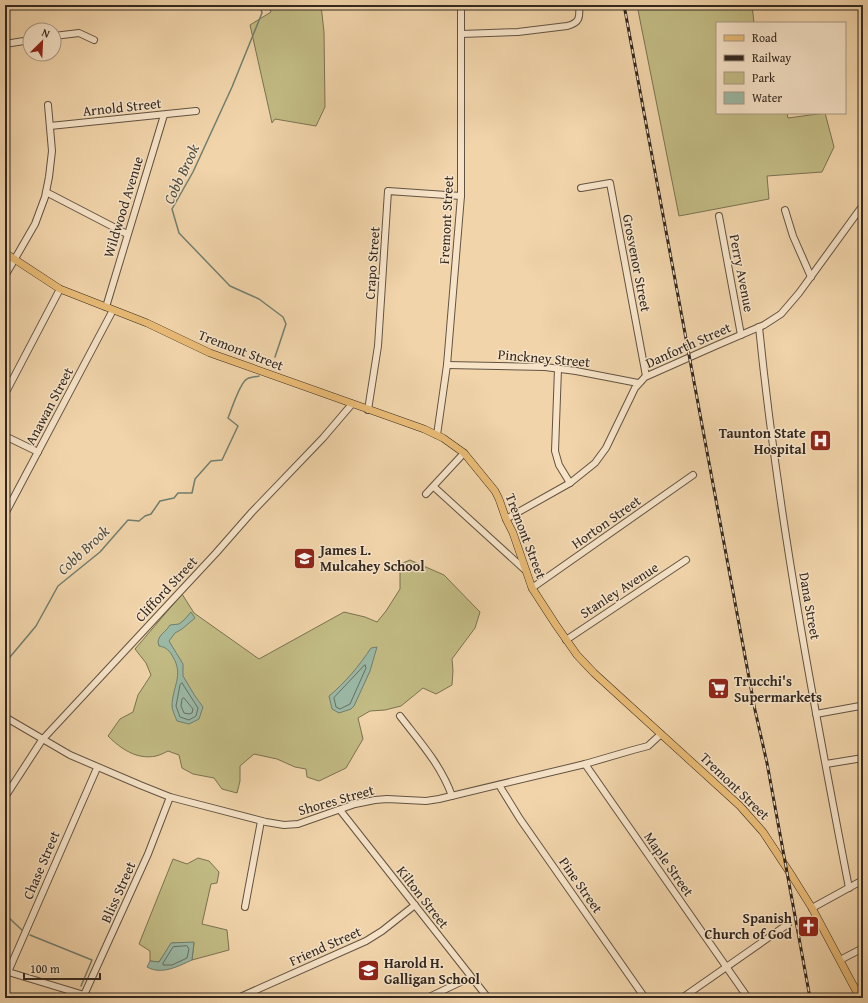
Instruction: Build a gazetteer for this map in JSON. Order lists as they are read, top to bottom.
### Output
{
  "streets": {
    "main road": ["Tremont Street"],
    "street": [
      "Arnold Street",
      "Wildwood Avenue",
      "Fremont Street",
      "Crapo Street",
      "Grosvenor Street",
      "Perry Avenue",
      "Danforth Street",
      "Pinckney Street",
      "Anawan Street",
      "Horton Street",
      "Clifford Street",
      "Stanley Avenue",
      "Dana Street",
      "Shores Street",
      "Maple Street",
      "Chase Street",
      "Pine Street",
      "Bliss Street",
      "Kilton Street",
      "Friend Street"
    ]
  },
  "crossings": [
    ["Arnold Street", "Wildwood Avenue"],
    ["Wildwood Avenue", "Tremont Street"],
    ["Fremont Street", "Crapo Street"],
    ["Fremont Street", "Tremont Street"],
    ["Fremont Street", "Pinckney Street"],
    ["Crapo Street", "Tremont Street"],
    ["Grosvenor Street", "Danforth Street"],
    ["Perry Avenue", "Danforth Street"],
    ["Danforth Street", "Tremont Street"],
    ["Danforth Street", "Pinckney Street"],
    ["Danforth Street", "Dana Street"],
    ["Tremont Street", "Anawan Street"],
    ["Tremont Street", "Horton Street"],
    ["Tremont Street", "Clifford Street"],
    ["Tremont Street", "Stanley Avenue"],
    ["Tremont Street", "Shores Street"],
    ["Clifford Street", "Shores Street"],
    ["Shores Street", "Maple Street"],
    ["Shores Street", "Chase Street"],
    ["Shores Street", "Pine Street"],
    ["Shores Street", "Bliss Street"],
    ["Shores Street", "Kilton Street"],
    ["Kilton Street", "Friend Street"]
  ],
  "water": ["Cobb Brook"],
  "places": {
    "hospital": ["Taunton State Hospital"],
    "school or university": ["James L. Mulcahey School", "Harold H. Galligan School"],
    "supermarket": ["Trucchi's Supermarkets"],
    "church": ["Spanish Church of God"]
  },
  "legend": [
    "Road",
    "Railway",
    "Park",
    "Water"
  ],
  "scale_bar": "100 m",
  "north": "top right"
}
